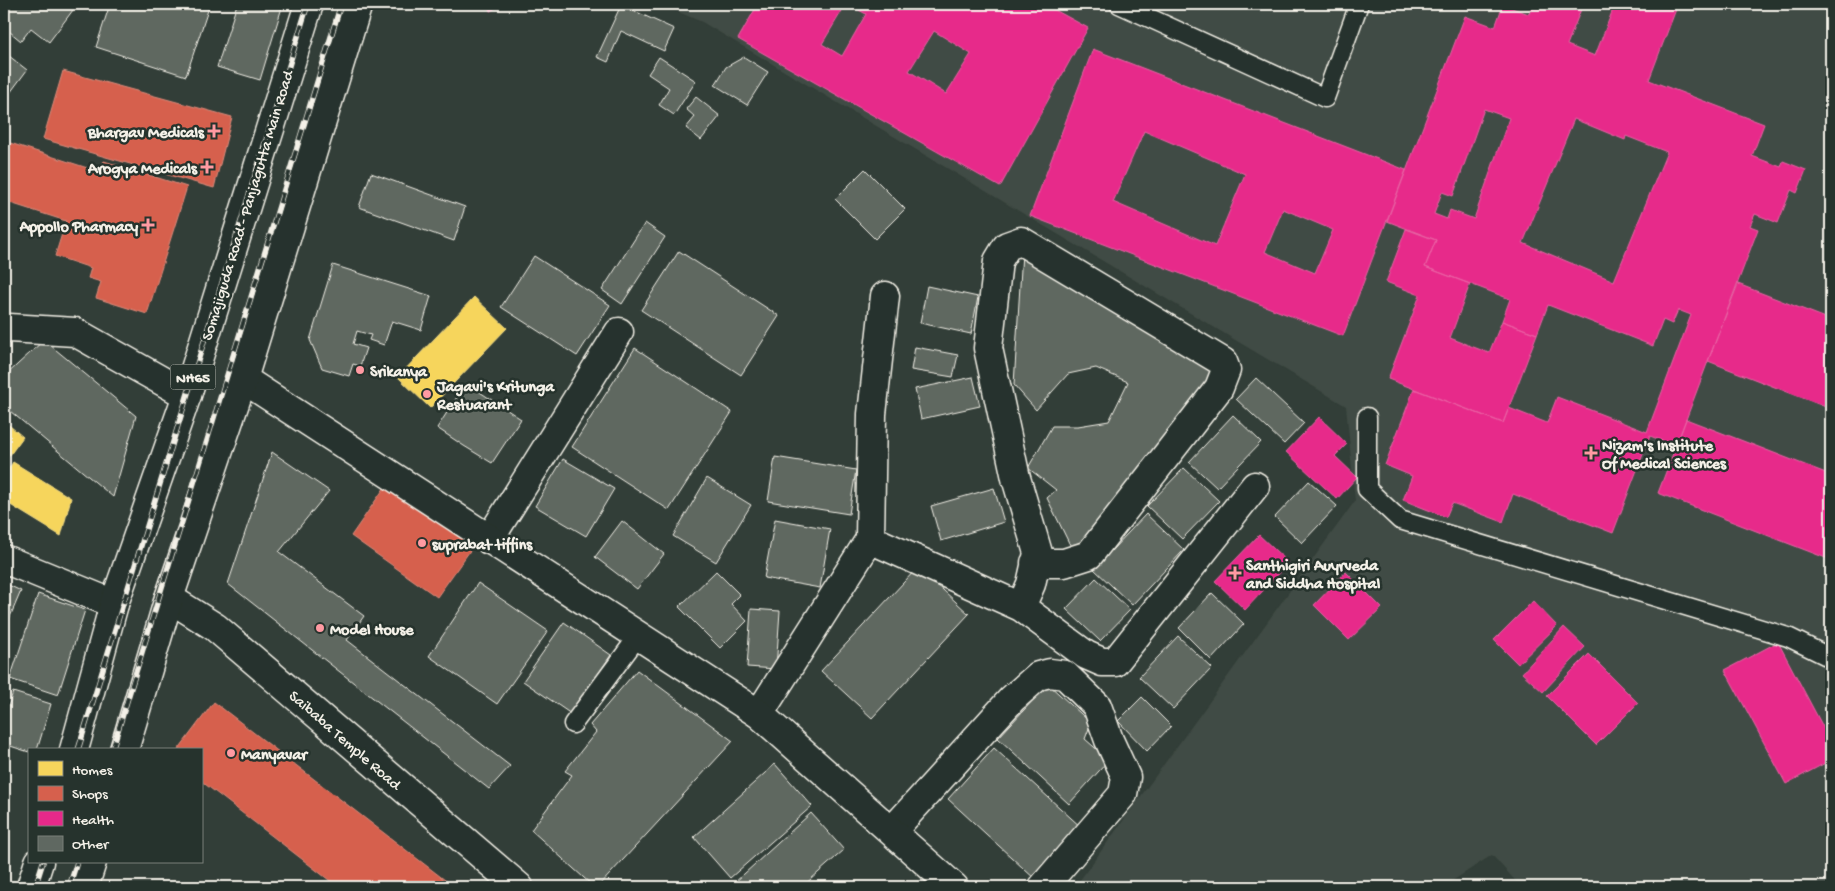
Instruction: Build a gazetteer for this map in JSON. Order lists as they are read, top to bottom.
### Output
{
  "streets": {
    "main road": ["Somajiguda Road - Panjagutta Main Road", "NH65", "Saibaba Temple Road"]
  },
  "crossings": [
    ["NH65", "Saibaba Temple Road"]
  ],
  "places": {
    "health": [
      "Bhargav Medicals",
      "Arogya Medicals",
      "Appollo Pharmacy",
      "Nizam's Institute Of Medical Sciences",
      "Santhigiri Auyrveda and Siddha Hospital"
    ],
    "other": [
      "Srikanya",
      "Jagavi's Kritunga Restuarant",
      "suprabat tiffins",
      "Model House",
      "Manyavar"
    ]
  },
  "legend": [
    "Homes",
    "Shops",
    "Health",
    "Other"
  ]
}
